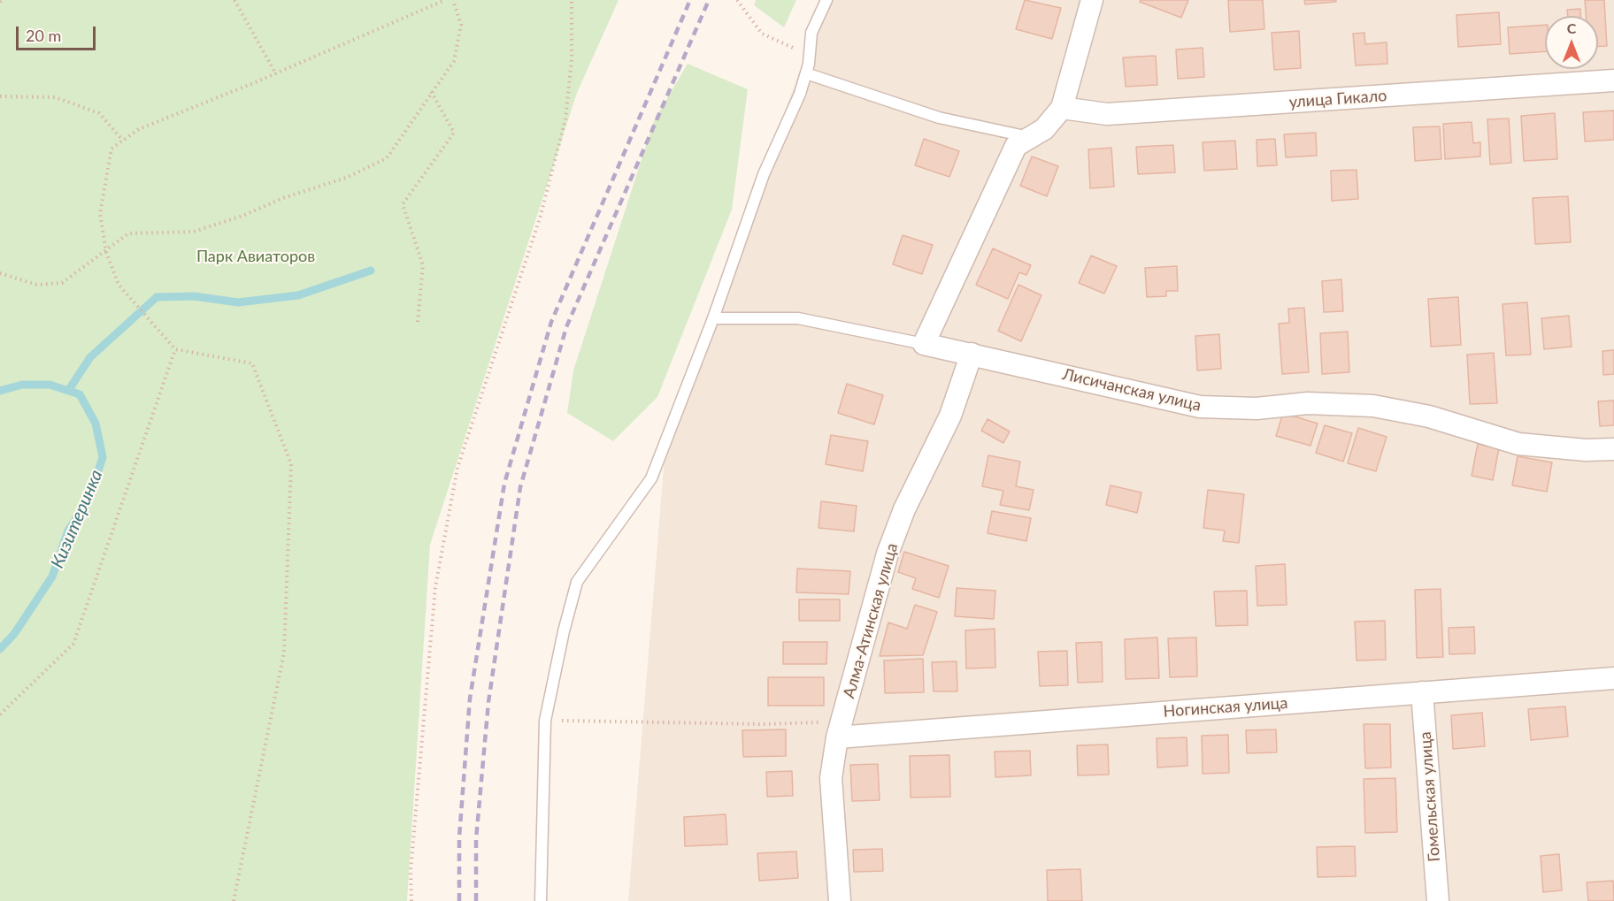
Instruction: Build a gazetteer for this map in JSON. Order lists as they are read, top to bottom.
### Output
{
  "streets": {
    "street": [
      "улица Гикало",
      "Лисичанская улица",
      "Алма-Атинская улица",
      "Ногинская улица",
      "Гомельская улица"
    ]
  },
  "crossings": [
    ["Лисичанская улица", "Алма-Атинская улица"],
    ["Алма-Атинская улица", "Ногинская улица"],
    ["Ногинская улица", "Гомельская улица"]
  ],
  "water": ["Кизитеринка"],
  "parks": ["Парк Авиаторов"],
  "scale_bar": "20 m",
  "north": "top"
}
